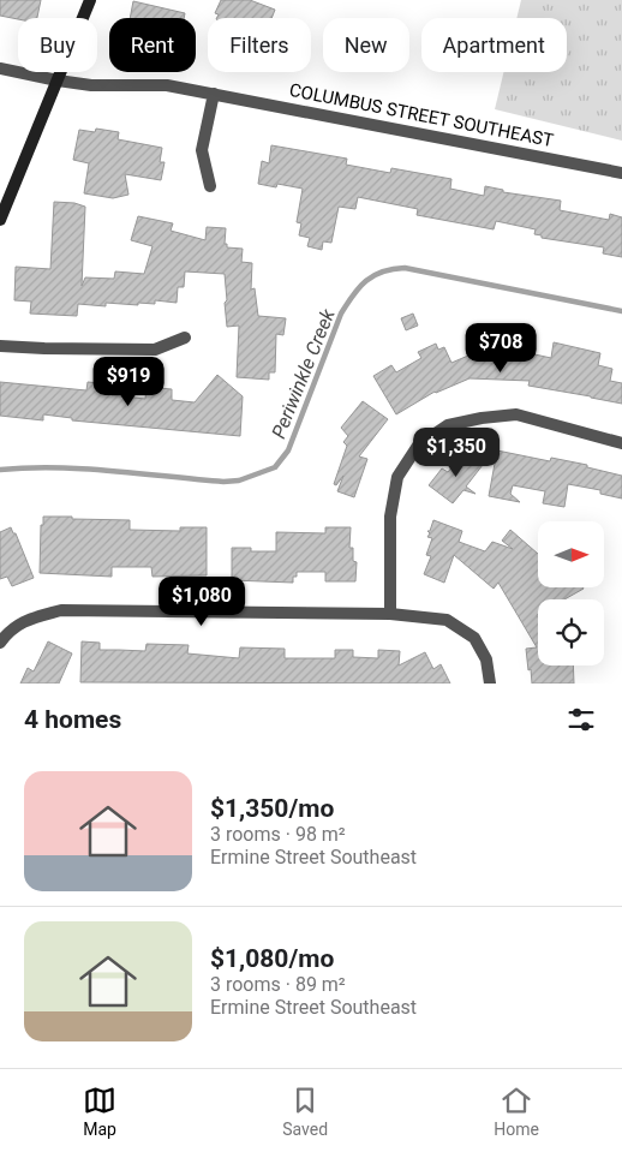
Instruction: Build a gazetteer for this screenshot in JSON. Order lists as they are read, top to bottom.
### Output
{
  "streets": {
    "street": ["COLUMBUS STREET SOUTHEAST"]
  },
  "water": ["Periwinkle Creek"],
  "north": "right",
  "page": {
    "chip": [
      "Buy",
      "Rent",
      "Filters",
      "New",
      "Apartment"
    ],
    "price": [
      "$708",
      "$919",
      "$1,350",
      "$1,080"
    ],
    "heading": "4 homes",
    "list": [
      {
        "name": "$1,350/mo",
        "note": "3 rooms · 98 m² · Ermine Street Southeast"
      },
      {
        "name": "$1,080/mo",
        "note": "3 rooms · 89 m² · Ermine Street Southeast"
      }
    ],
    "tabs": ["Map", "Saved", "Home"]
  }
}
